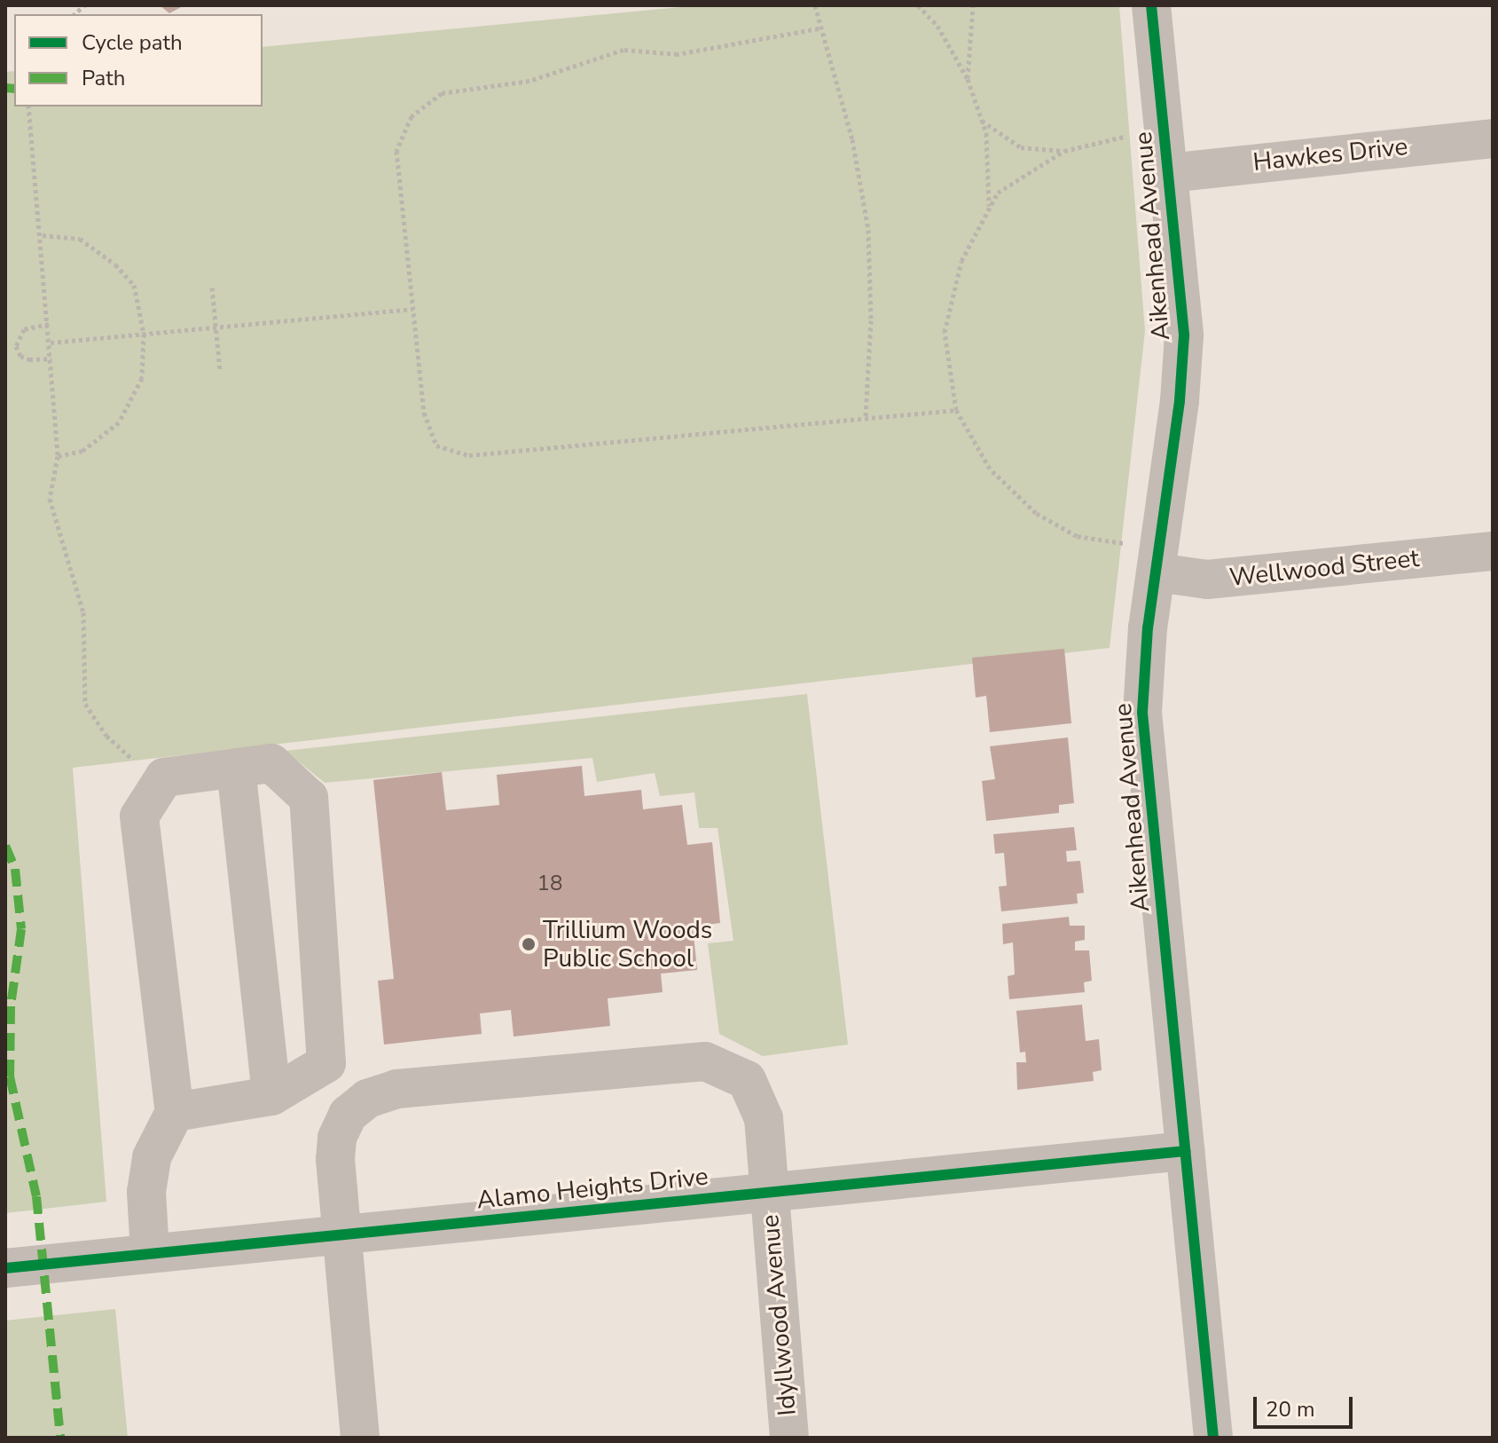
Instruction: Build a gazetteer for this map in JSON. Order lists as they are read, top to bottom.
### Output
{
  "streets": {
    "street": [
      "Hawkes Drive",
      "Aikenhead Avenue",
      "Wellwood Street",
      "Alamo Heights Drive",
      "Idyllwood Avenue"
    ]
  },
  "crossings": [
    ["Hawkes Drive", "Aikenhead Avenue"],
    ["Aikenhead Avenue", "Wellwood Street"],
    ["Aikenhead Avenue", "Alamo Heights Drive"],
    ["Alamo Heights Drive", "Idyllwood Avenue"]
  ],
  "places": ["Trillium Woods Public School"],
  "house_numbers": ["18"],
  "legend": ["Cycle path", "Path"],
  "scale_bar": "20 m"
}
